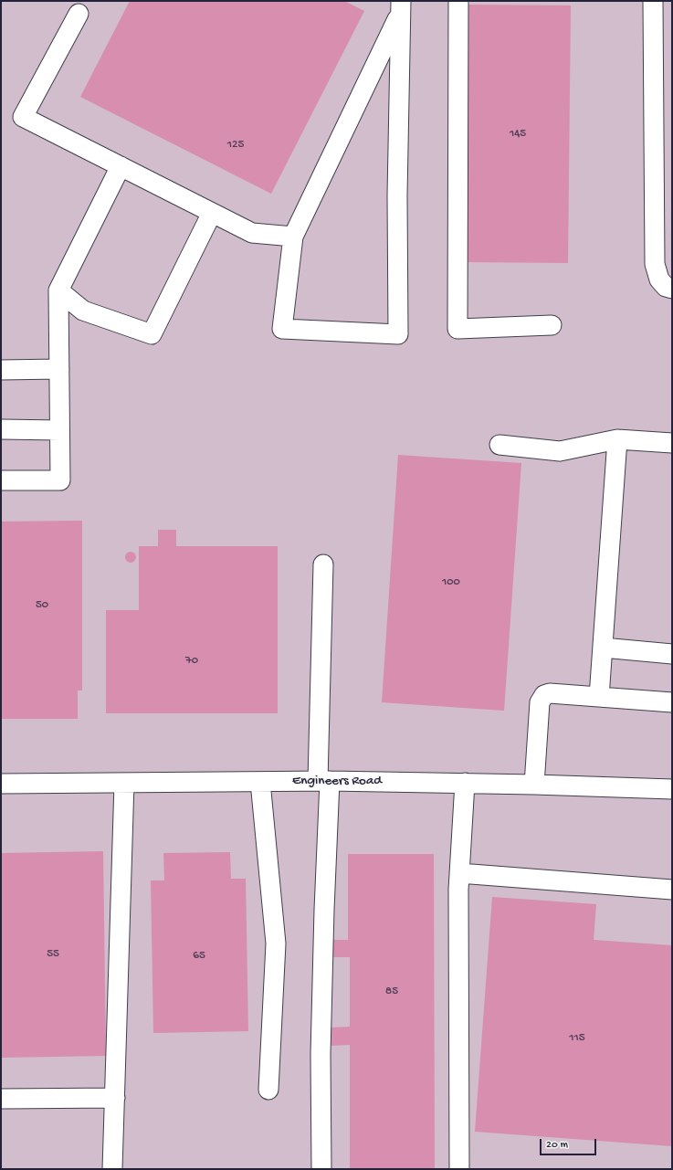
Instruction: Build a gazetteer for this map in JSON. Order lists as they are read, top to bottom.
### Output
{
  "streets": {
    "street": ["Engineers Road"]
  },
  "house_numbers": [
    "145",
    "125",
    "100",
    "50",
    "70",
    "55",
    "65",
    "85",
    "115"
  ],
  "scale_bar": "20 m"
}
